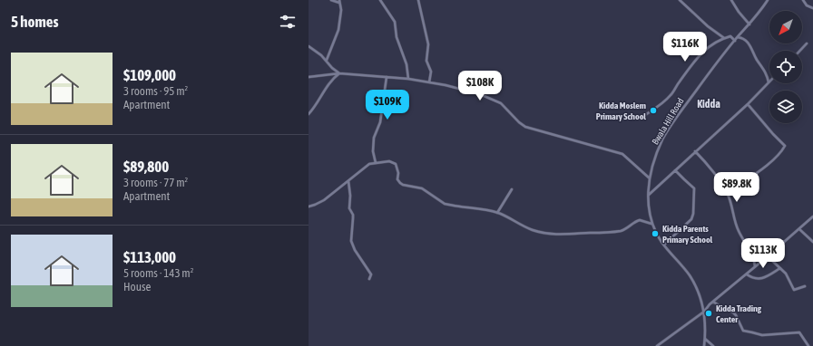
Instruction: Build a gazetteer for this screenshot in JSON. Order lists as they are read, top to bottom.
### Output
{
  "streets": {
    "street": ["Bwala Hill Road"]
  },
  "districts": ["Kidda"],
  "places": ["Kidda Moslem Primary School", "Kidda Parents Primary School", "Kidda Trading Center"],
  "north": "bottom left",
  "page": {
    "heading": "5 homes",
    "price": [
      "$116K",
      "$108K",
      "$109K",
      "$89.8K",
      "$113K"
    ],
    "list": [
      {
        "name": "$109,000",
        "note": "3 rooms · 95 m² · Apartment"
      },
      {
        "name": "$89,800",
        "note": "3 rooms · 77 m² · Apartment"
      },
      {
        "name": "$113,000",
        "note": "5 rooms · 143 m² · House"
      }
    ]
  }
}
